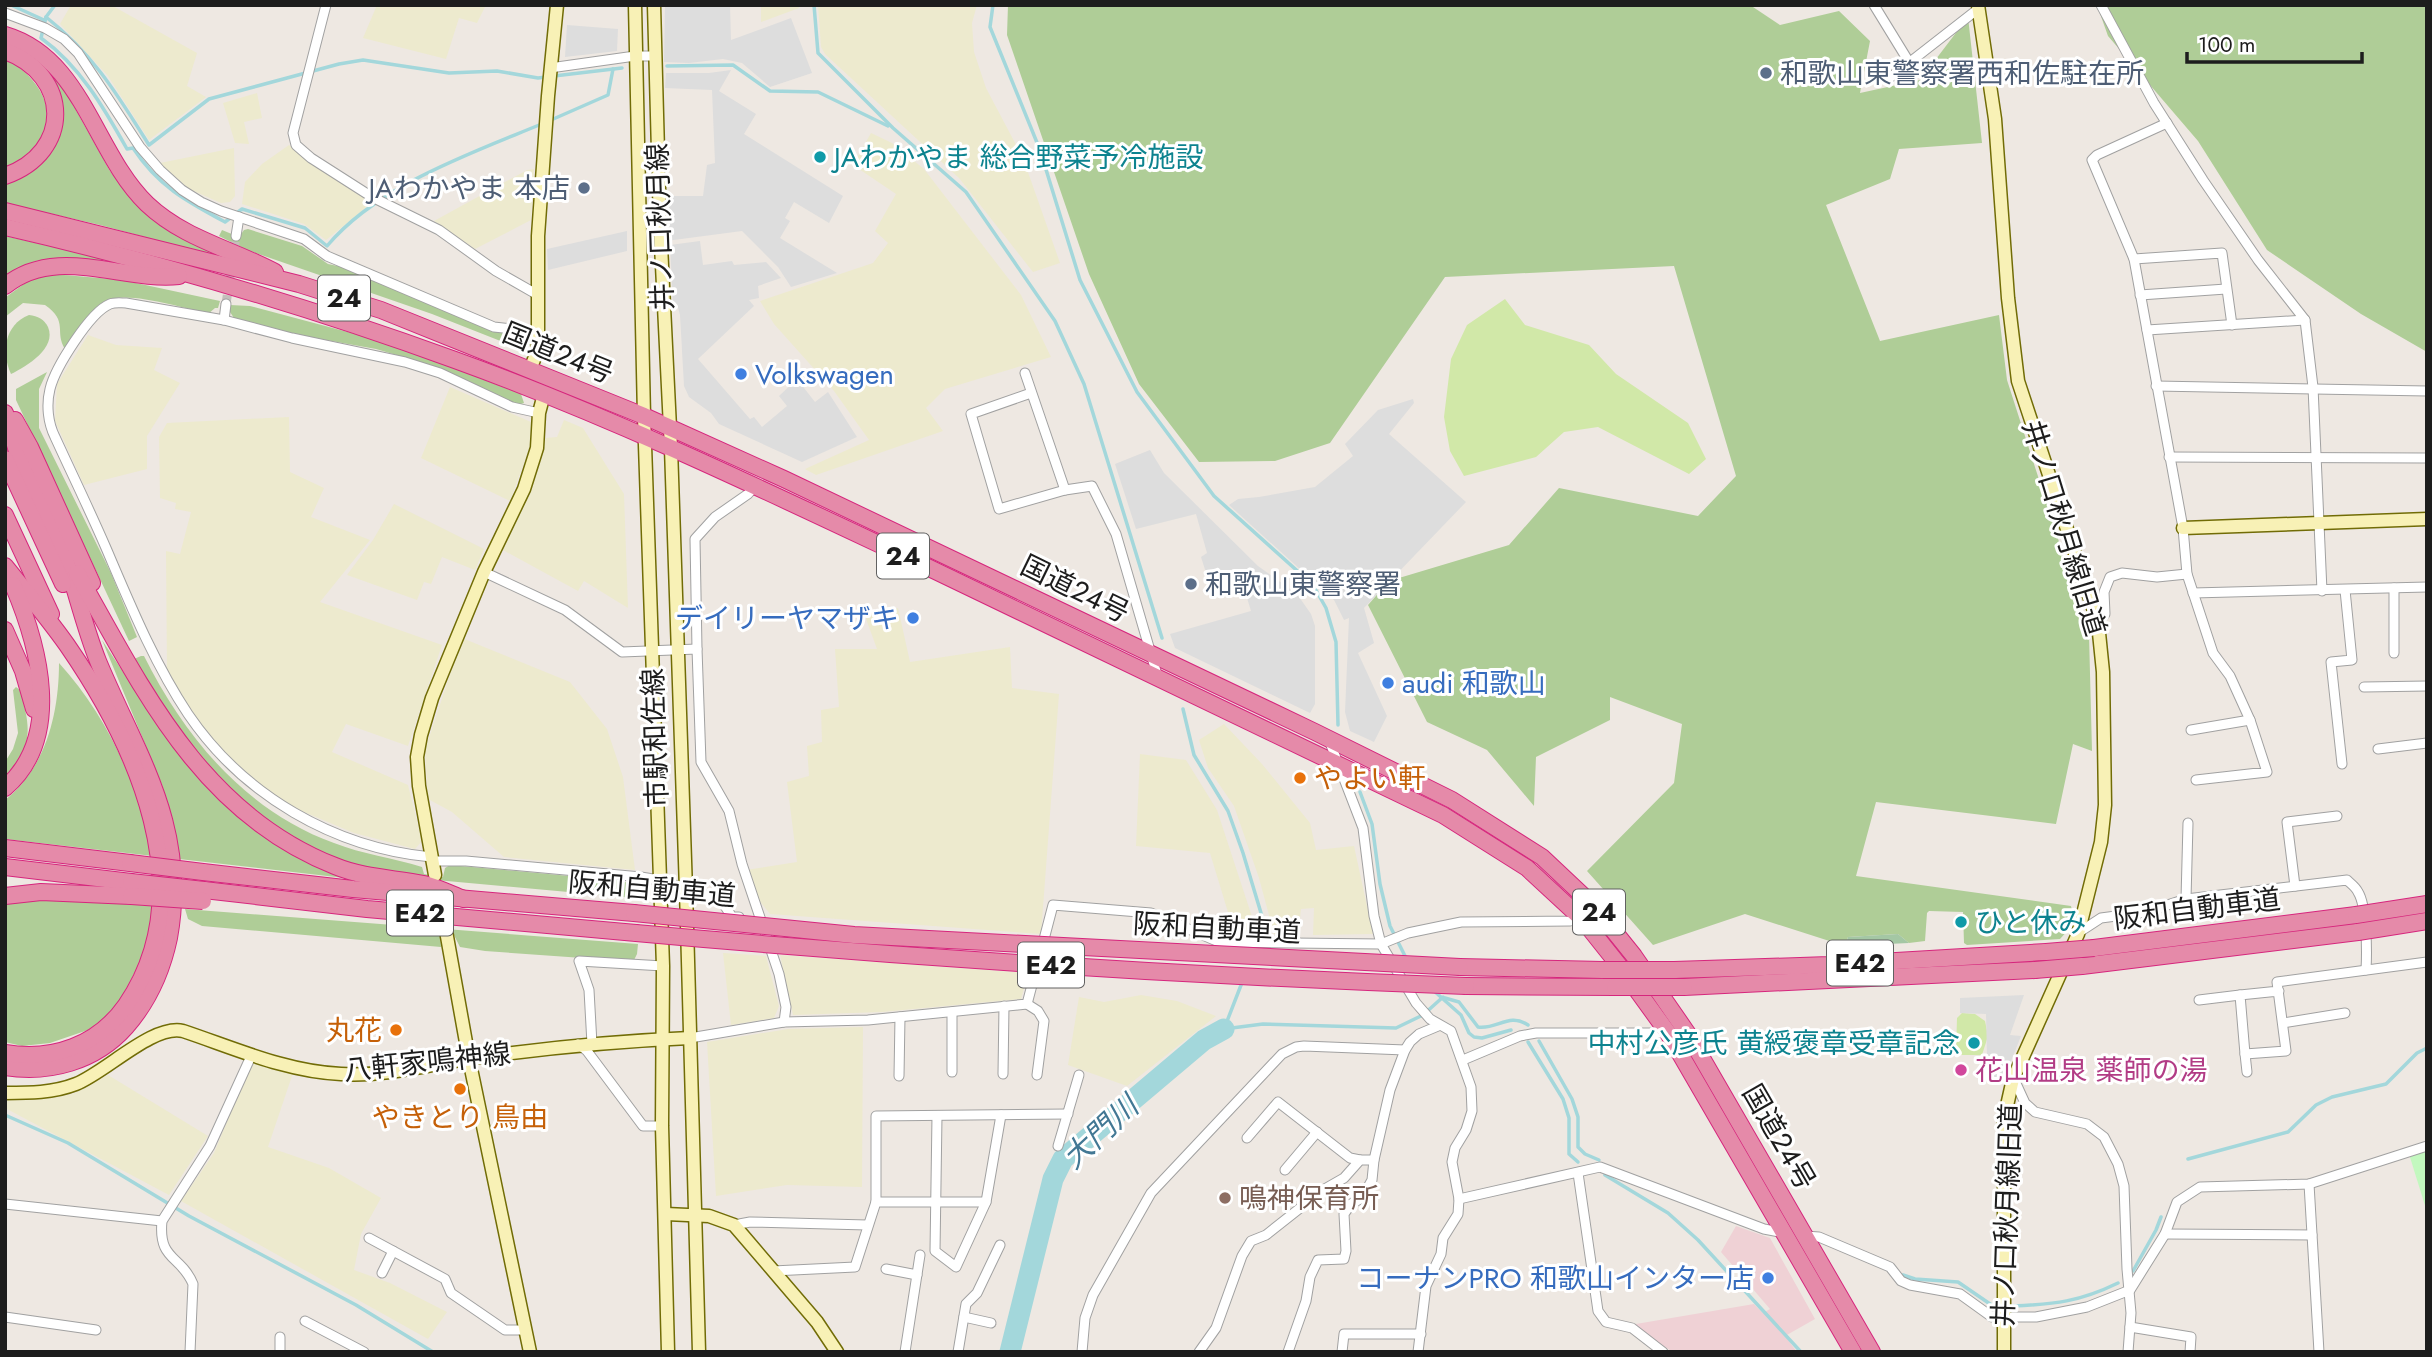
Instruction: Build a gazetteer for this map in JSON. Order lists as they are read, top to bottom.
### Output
{
  "streets": {
    "highway": [
      "24",
      "国道24号",
      "阪和自動車道",
      "E42"
    ],
    "street": [
      "井ノ口秋月線",
      "井ノ口秋月線旧道",
      "市駅和佐線",
      "八軒家鳴神線"
    ]
  },
  "crossings": [
    ["井ノ口秋月線", "国道24号"],
    ["井ノ口秋月線", "市駅和佐線"],
    ["国道24号", "市駅和佐線"],
    ["市駅和佐線", "八軒家鳴神線"]
  ],
  "water": ["大門川"],
  "places": [
    "和歌山東警察署西和佐駐在所",
    "JAわかやま 総合野菜予冷施設",
    "JAわかやま 本店",
    "Volkswagen",
    "和歌山東警察署",
    "デイリーヤマザキ",
    "audi 和歌山",
    "やよい軒",
    "ひと休み",
    "丸花",
    "中村公彦氏 黄綬褒章受章記念",
    "花山温泉 薬師の湯",
    "やきとり 鳥由",
    "鳴神保育所",
    "コーナンPRO 和歌山インター店"
  ],
  "scale_bar": "100 m"
}
